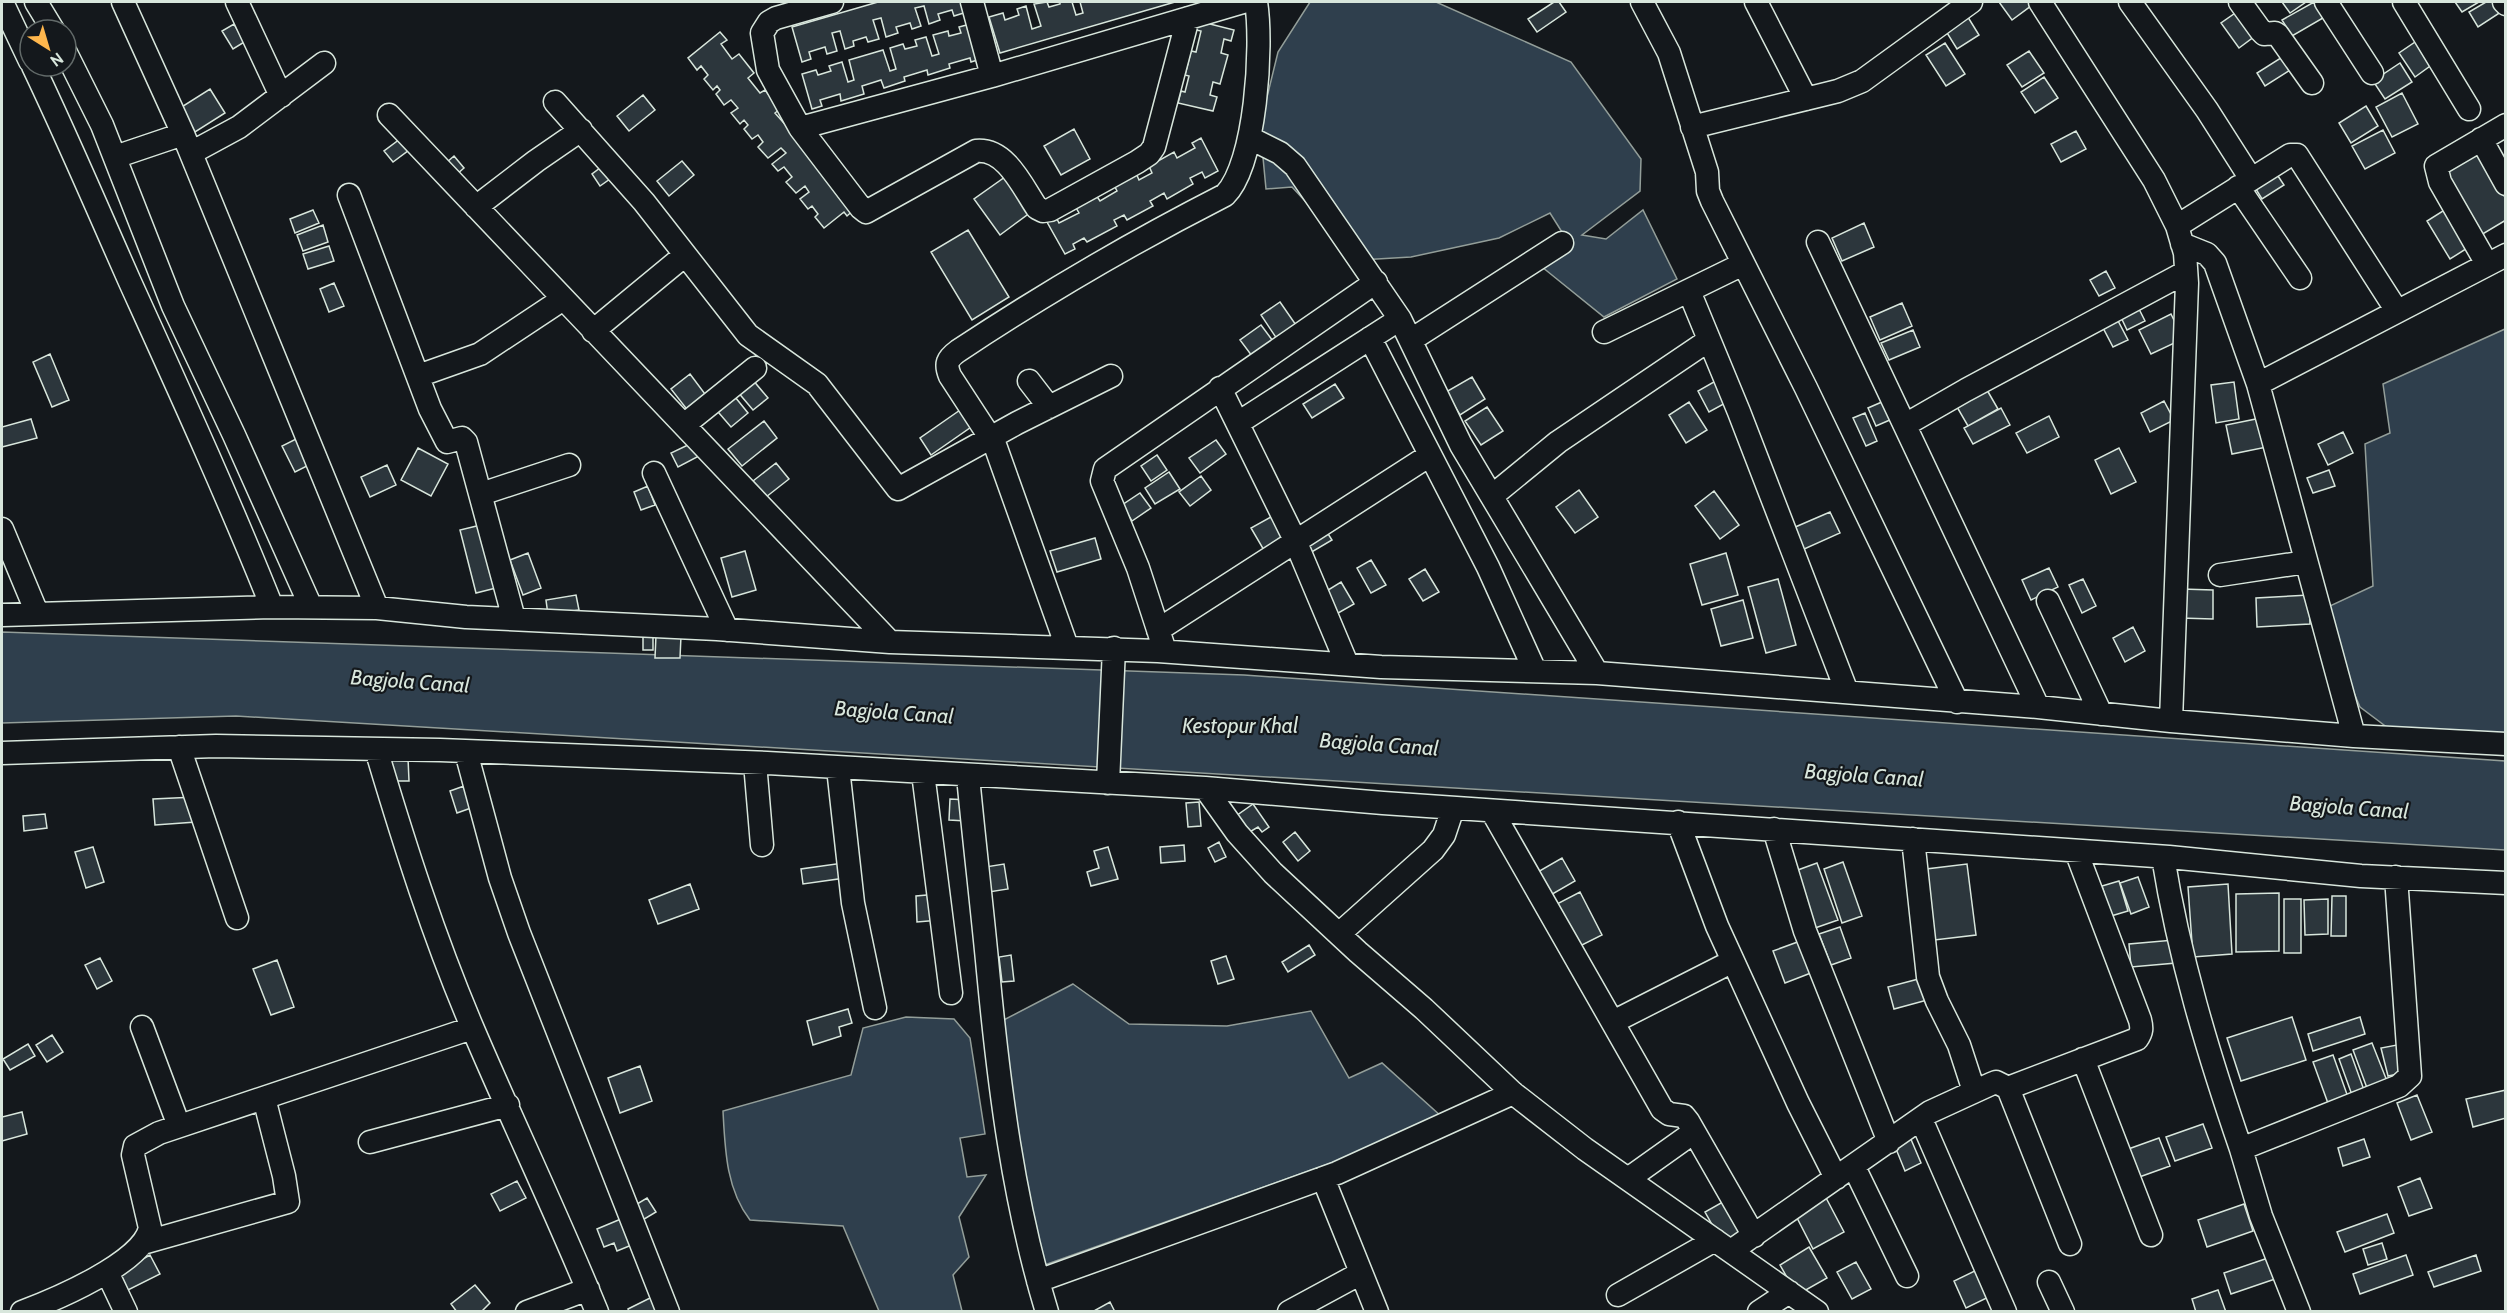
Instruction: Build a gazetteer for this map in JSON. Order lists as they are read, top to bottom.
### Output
{
  "water": ["Bagjola Canal", "Kestopur Khal"],
  "north": "bottom right"
}
